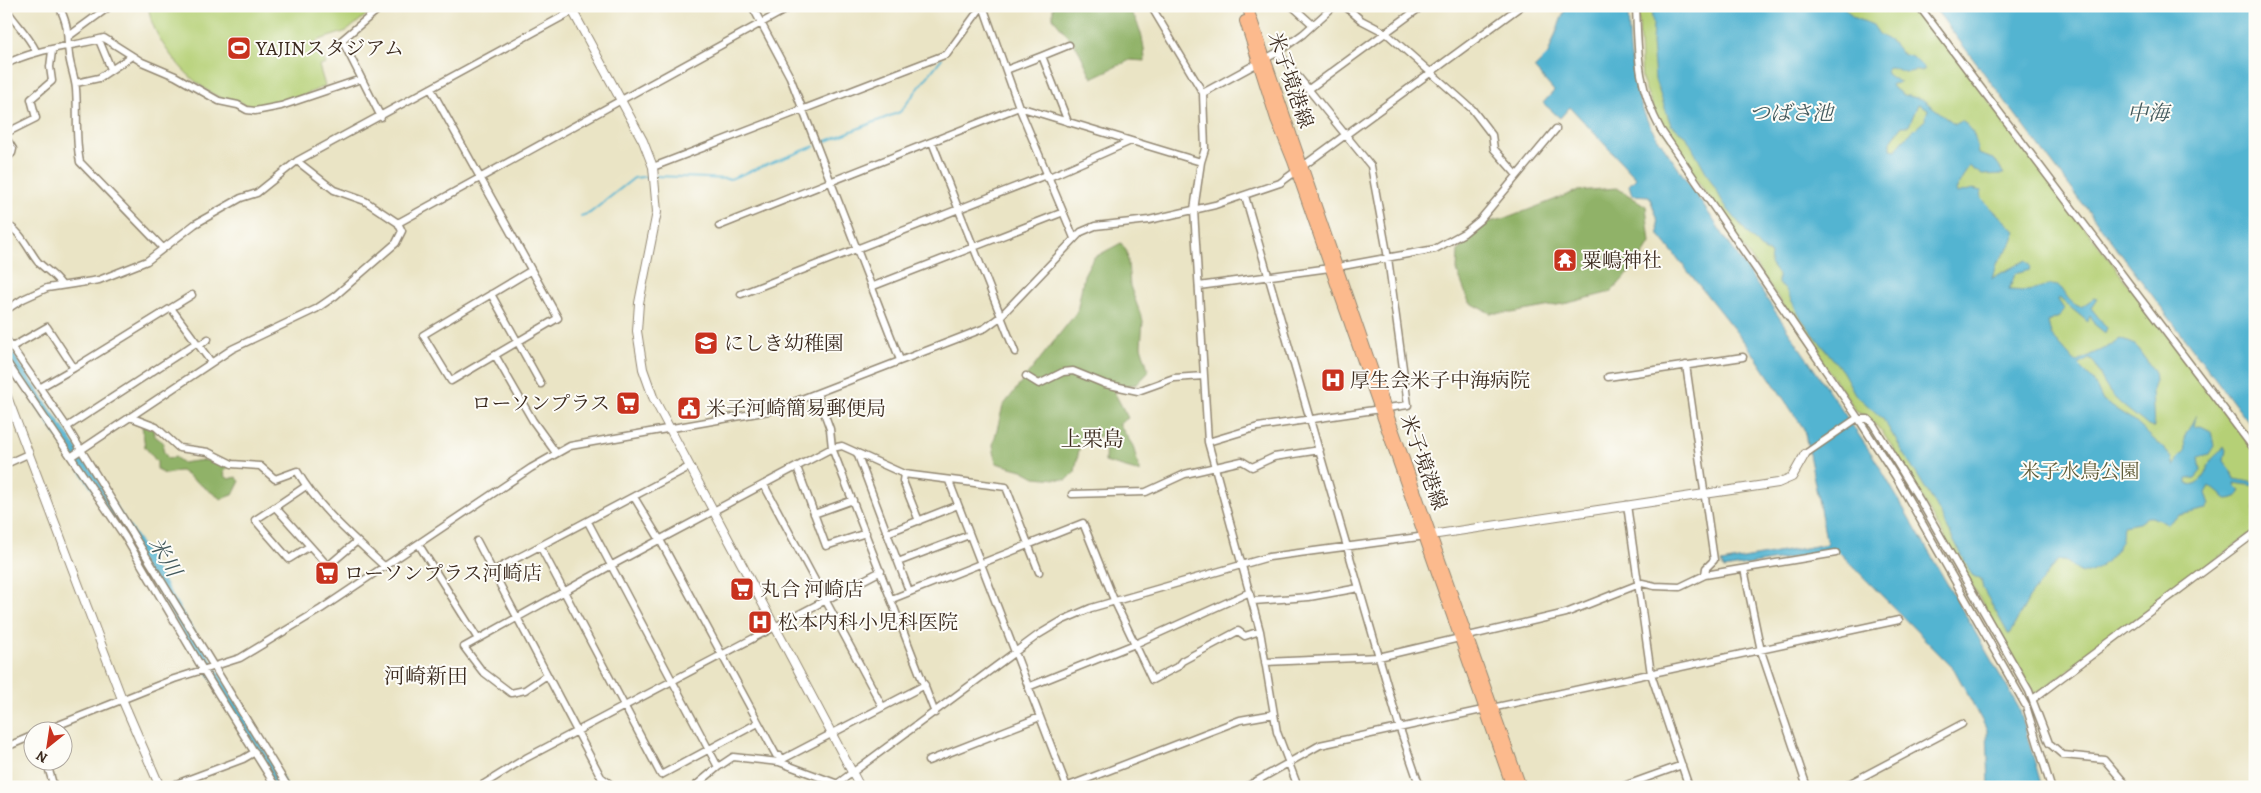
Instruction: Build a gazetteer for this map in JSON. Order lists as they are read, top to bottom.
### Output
{
  "streets": {
    "main road": ["米子境港線"]
  },
  "districts": ["上栗島", "河崎新田"],
  "water": ["つばさ池", "中海", "米川"],
  "parks": ["米子水鳥公園"],
  "places": {
    "sports": ["YAJINスタジアム"],
    "temple": ["粟嶋神社"],
    "school or university": ["にしき幼稚園"],
    "hospital": ["厚生会米子中海病院", "松本内科小児科医院"],
    "supermarket": ["ローソンプラス", "ローソンプラス河崎店", "丸合 河崎店"],
    "public building": ["米子河崎簡易郵便局"]
  },
  "north": "bottom left"
}
